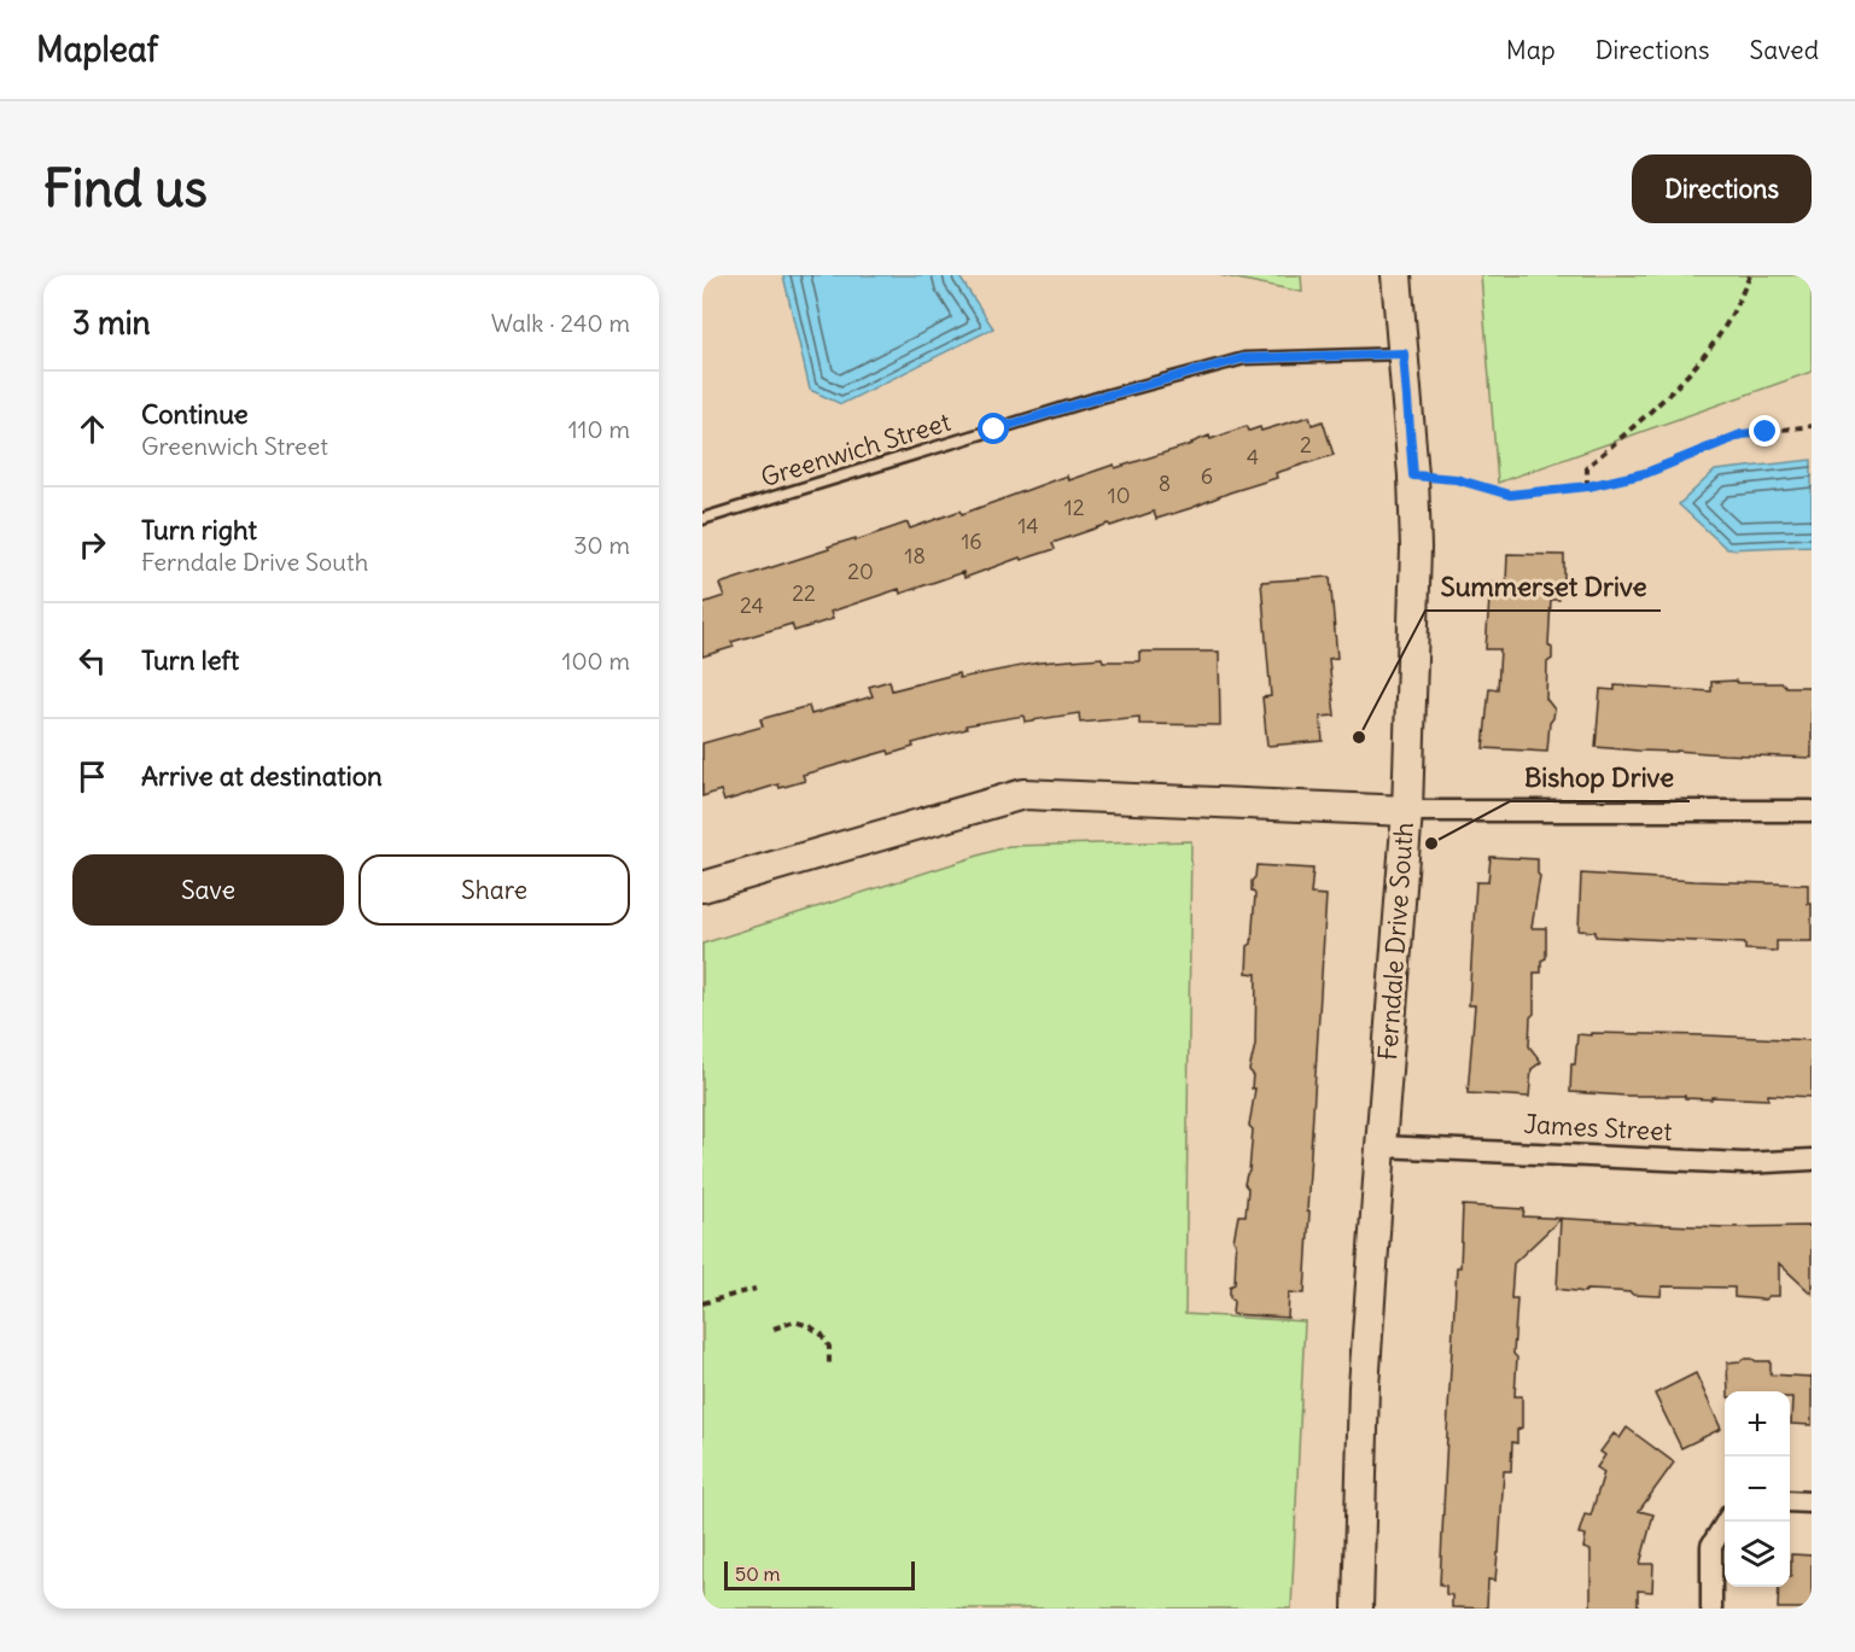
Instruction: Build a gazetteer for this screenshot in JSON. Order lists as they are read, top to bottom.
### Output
{
  "streets": {
    "main road": ["Ferndale Drive South"],
    "street": ["James Street"],
    "lane": ["Greenwich Street"]
  },
  "crossings": [
    ["Greenwich Street", "Ferndale Drive South"],
    ["Ferndale Drive South", "James Street"]
  ],
  "places": ["Summerset Drive", "Bishop Drive"],
  "house_numbers": [
    "2",
    "4",
    "6",
    "8",
    "10",
    "12",
    "14",
    "16",
    "18",
    "20",
    "22",
    "24"
  ],
  "scale_bar": "50 m",
  "page": {
    "header": "Mapleaf",
    "nav": ["Map", "Directions", "Saved"],
    "buttons": [
      "Directions",
      ["Save", "Share"]
    ],
    "title": "Find us",
    "heading": ["3 min", "Walk · 240 m"],
    "list": [
      ["Continue", "Greenwich Street", "110 m"],
      ["Turn right", "Ferndale Drive South", "30 m"],
      ["Turn left", "100 m"],
      "Arrive at destination"
    ],
    "map_buttons": ["+", "−"],
    "scale": "50 m"
  }
}
